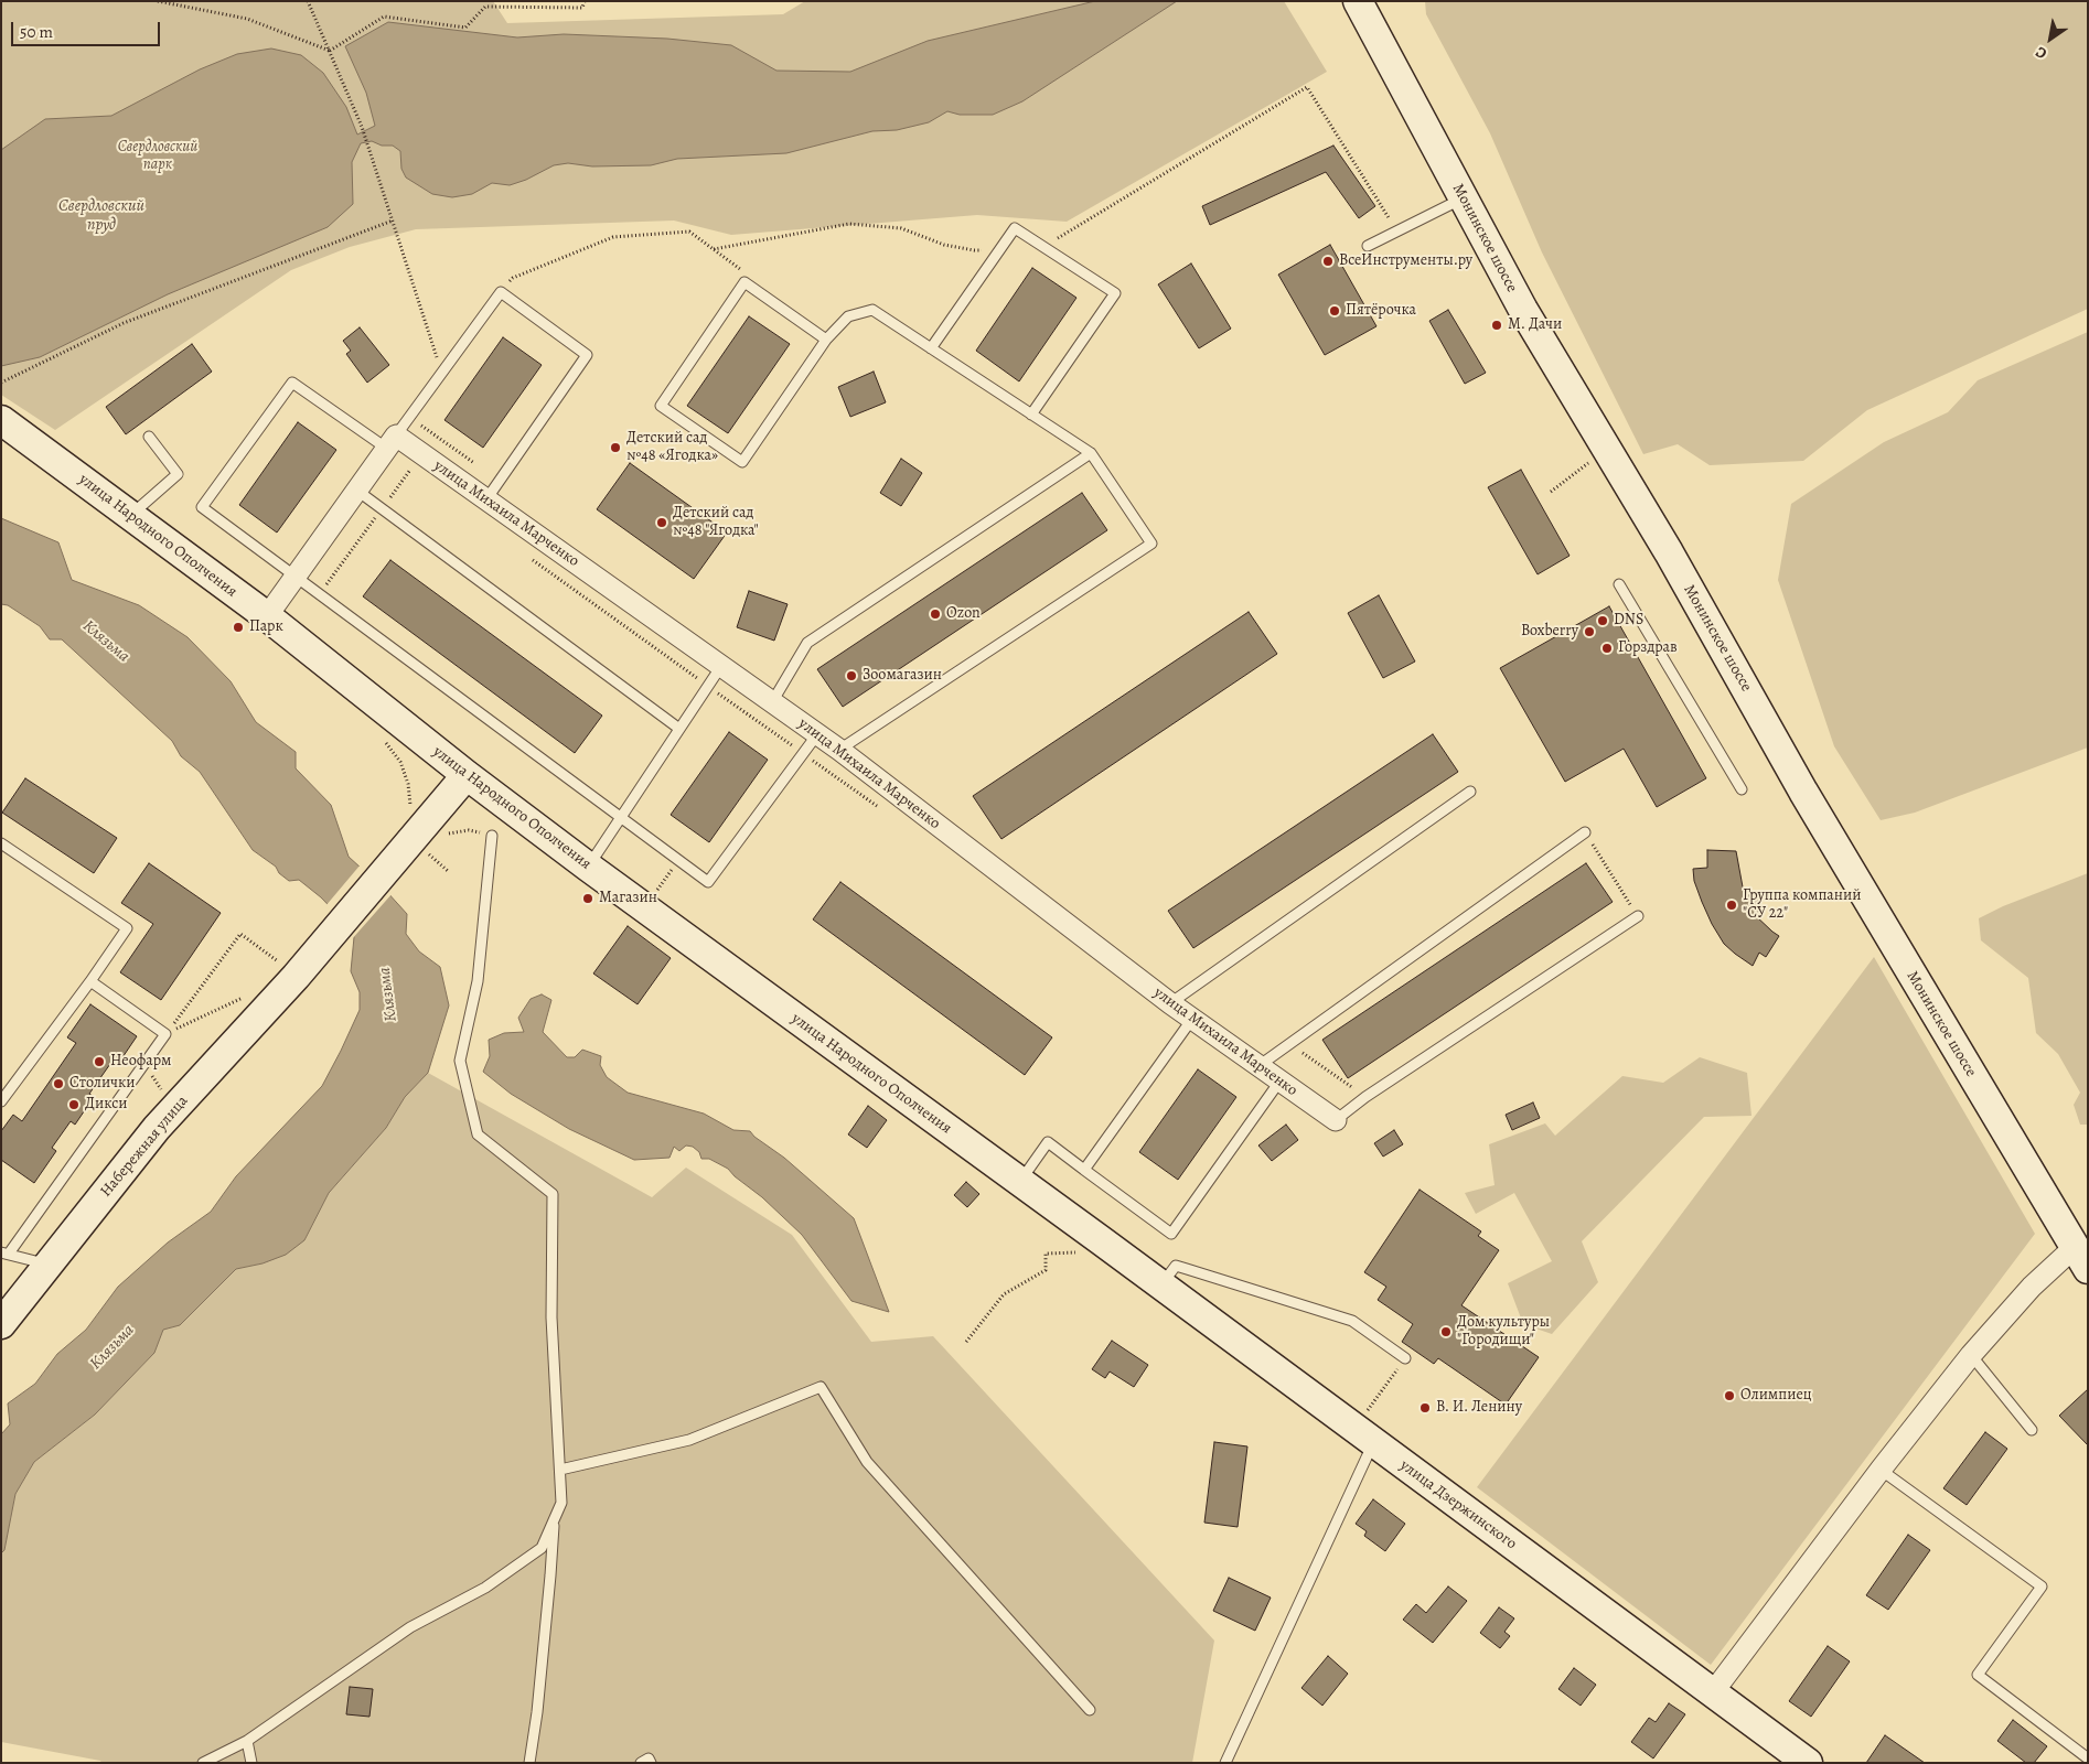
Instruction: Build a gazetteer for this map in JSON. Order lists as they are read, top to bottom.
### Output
{
  "streets": {
    "street": [
      "Монинское шоссе",
      "улица Михаила Марченко",
      "улица Народного Ополчения",
      "Набережная улица",
      "улица Дзержинского"
    ]
  },
  "crossings": [
    ["улица Народного Ополчения", "Набережная улица"],
    ["улица Народного Ополчения", "улица Дзержинского"]
  ],
  "water": ["Свердловский пруд", "Клязьма"],
  "parks": ["Свердловский парк"],
  "places": [
    "ВсеИнструменты.ру",
    "Пятёрочка",
    "М. Дачи",
    "Детский сад №48 «Ягодка»",
    "Детский сад №48 \"Ягодка\"",
    "Ozon",
    "DNS",
    "Парк",
    "Boxberry",
    "Горздрав",
    "Зоомагазин",
    "Магазин",
    "Группа компаний \"СУ 22\"",
    "Неофарм",
    "Столички",
    "Дикси",
    "Дом культуры \"Городищи\"",
    "Олимпиец",
    "В. И. Ленину"
  ],
  "scale_bar": "50 m",
  "north": "bottom left"
}
